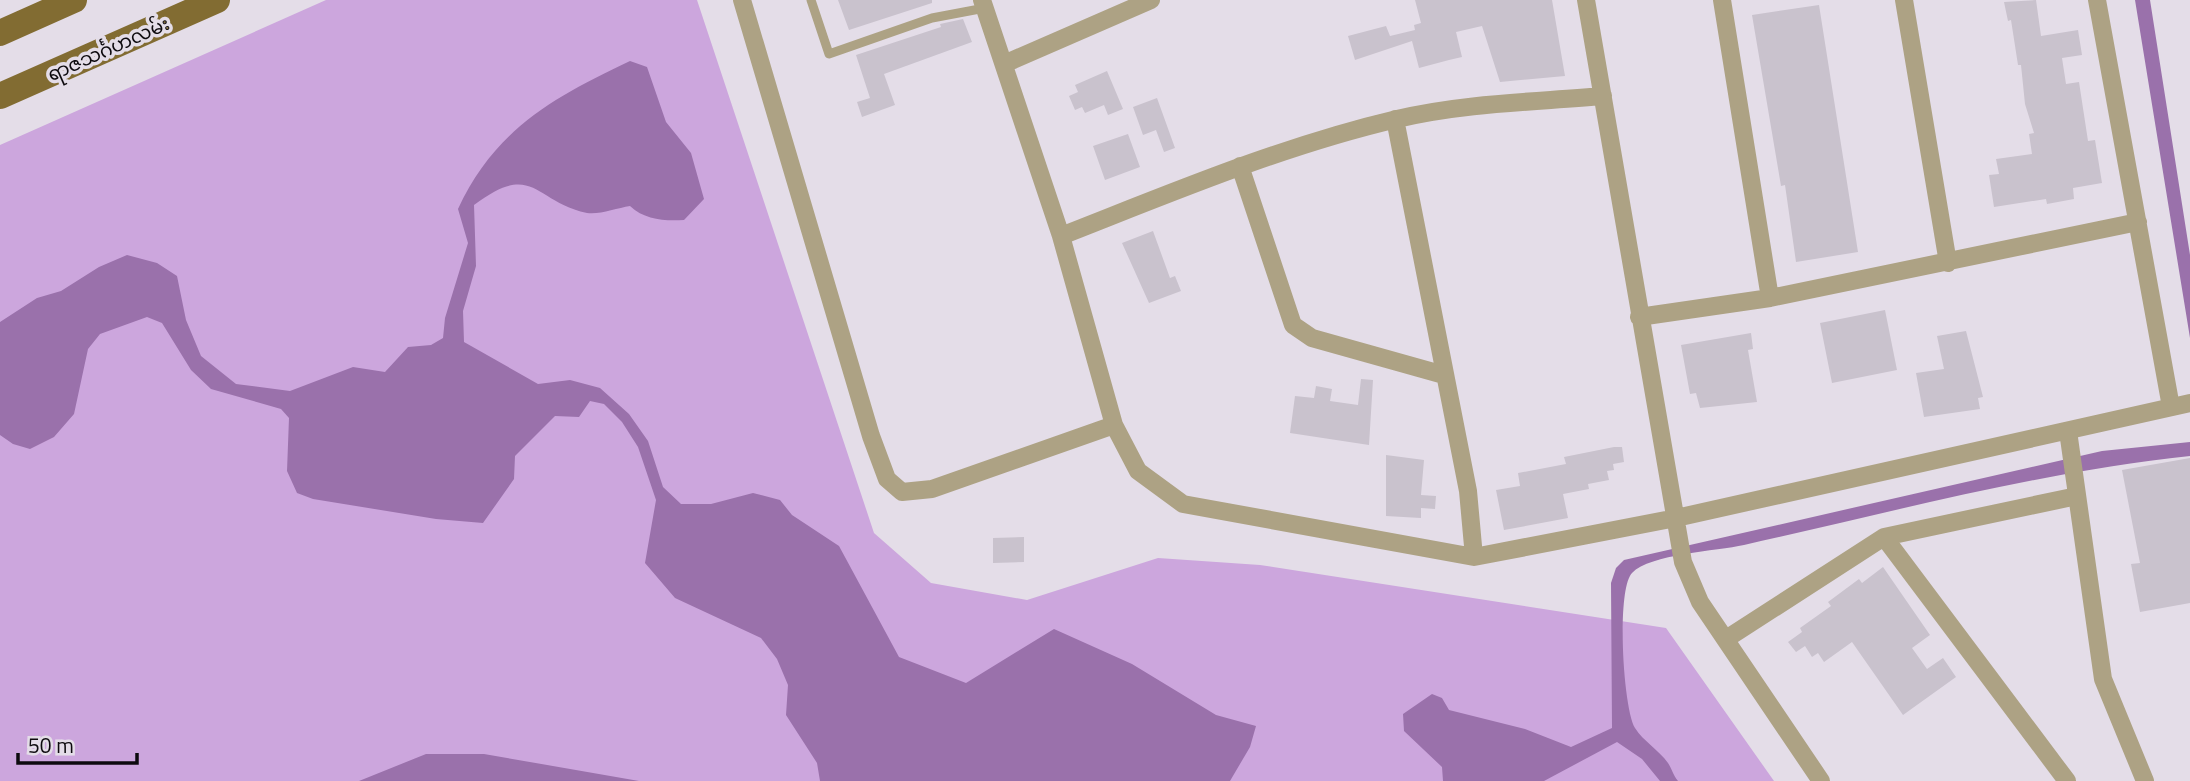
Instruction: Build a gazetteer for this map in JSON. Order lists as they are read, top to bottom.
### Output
{
  "streets": {
    "main road": ["ရာဇသင်္ဂဟလမ်း"]
  },
  "scale_bar": "50 m"
}
